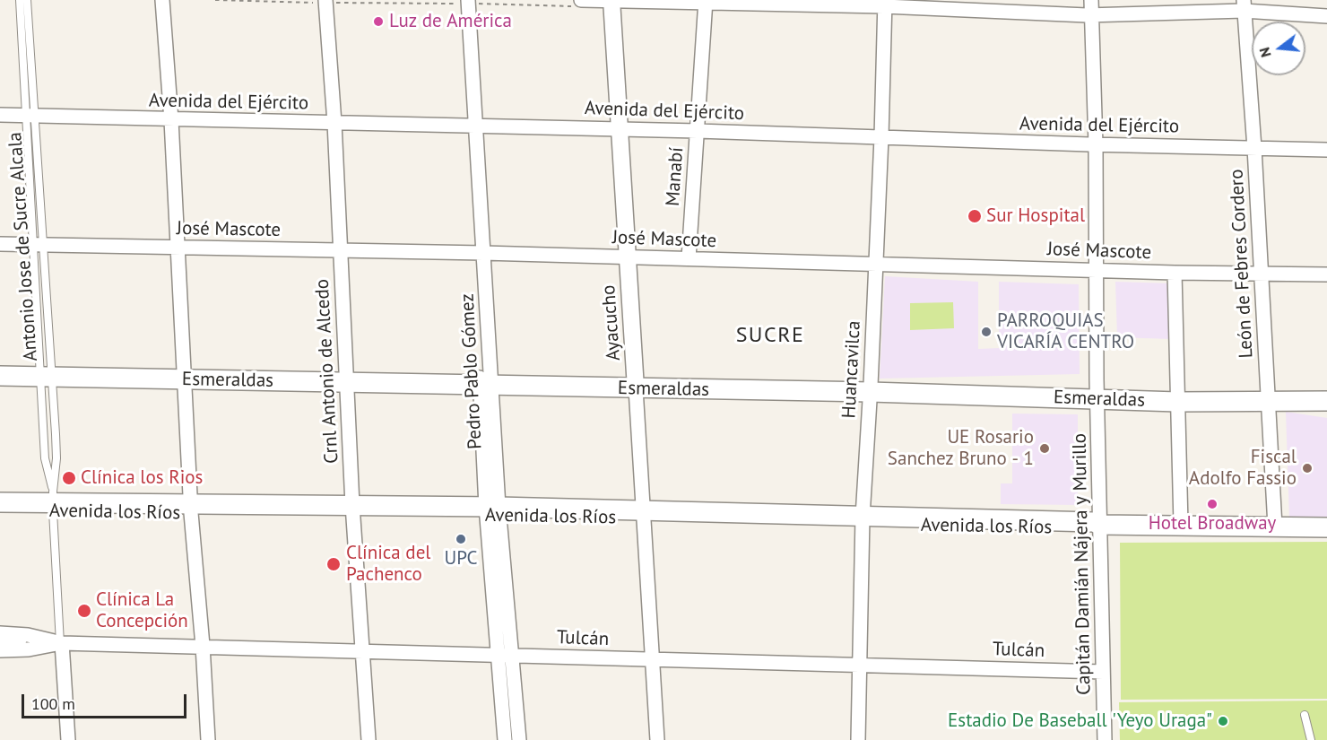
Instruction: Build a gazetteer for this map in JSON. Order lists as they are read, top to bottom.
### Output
{
  "streets": {
    "main road": ["Esmeraldas", "Avenida los Ríos"],
    "street": [
      "Avenida del Ejército",
      "Manabí",
      "José Mascote",
      "Antonio Jose de Sucre Alcala",
      "León de Febres Cordero",
      "Ayacucho",
      "Huancavilca",
      "Crnl Antonio de Alcedo",
      "Pedro Pablo Gómez",
      "Capitán Damián Nájera y Murillo",
      "Tulcán"
    ]
  },
  "crossings": [
    ["Avenida del Ejército", "Manabí"],
    ["Avenida del Ejército", "Antonio Jose de Sucre Alcala"],
    ["Avenida del Ejército", "León de Febres Cordero"],
    ["Avenida del Ejército", "Ayacucho"],
    ["Avenida del Ejército", "Huancavilca"],
    ["Avenida del Ejército", "Crnl Antonio de Alcedo"],
    ["Avenida del Ejército", "Pedro Pablo Gómez"],
    ["Avenida del Ejército", "Capitán Damián Nájera y Murillo"],
    ["Manabí", "José Mascote"],
    ["José Mascote", "Antonio Jose de Sucre Alcala"],
    ["José Mascote", "León de Febres Cordero"],
    ["José Mascote", "Ayacucho"],
    ["José Mascote", "Huancavilca"],
    ["José Mascote", "Crnl Antonio de Alcedo"],
    ["José Mascote", "Pedro Pablo Gómez"],
    ["José Mascote", "Capitán Damián Nájera y Murillo"],
    ["Antonio Jose de Sucre Alcala", "Esmeraldas"],
    ["Antonio Jose de Sucre Alcala", "Avenida los Ríos"],
    ["Antonio Jose de Sucre Alcala", "Tulcán"],
    ["León de Febres Cordero", "Esmeraldas"],
    ["León de Febres Cordero", "Avenida los Ríos"],
    ["Ayacucho", "Esmeraldas"],
    ["Ayacucho", "Avenida los Ríos"],
    ["Ayacucho", "Tulcán"],
    ["Huancavilca", "Esmeraldas"],
    ["Huancavilca", "Avenida los Ríos"],
    ["Huancavilca", "Tulcán"],
    ["Crnl Antonio de Alcedo", "Esmeraldas"],
    ["Crnl Antonio de Alcedo", "Avenida los Ríos"],
    ["Crnl Antonio de Alcedo", "Tulcán"],
    ["Pedro Pablo Gómez", "Esmeraldas"],
    ["Pedro Pablo Gómez", "Avenida los Ríos"],
    ["Pedro Pablo Gómez", "Tulcán"],
    ["Esmeraldas", "Capitán Damián Nájera y Murillo"],
    ["Avenida los Ríos", "Capitán Damián Nájera y Murillo"],
    ["Capitán Damián Nájera y Murillo", "Tulcán"]
  ],
  "districts": ["SUCRE"],
  "places": [
    "Luz de América",
    "Sur Hospital",
    "PARROQUIAS VICARÍA CENTRO",
    "UE Rosario Sanchez Bruno - 1",
    "Fiscal Adolfo Fassio",
    "Clínica los Rios",
    "Hotel Broadway",
    "UPC",
    "Clínica del Pachenco",
    "Clínica La Concepción",
    "Estadio De Baseball 'Yeyo Uraga\""
  ],
  "scale_bar": "100 m",
  "north": "left"
}
